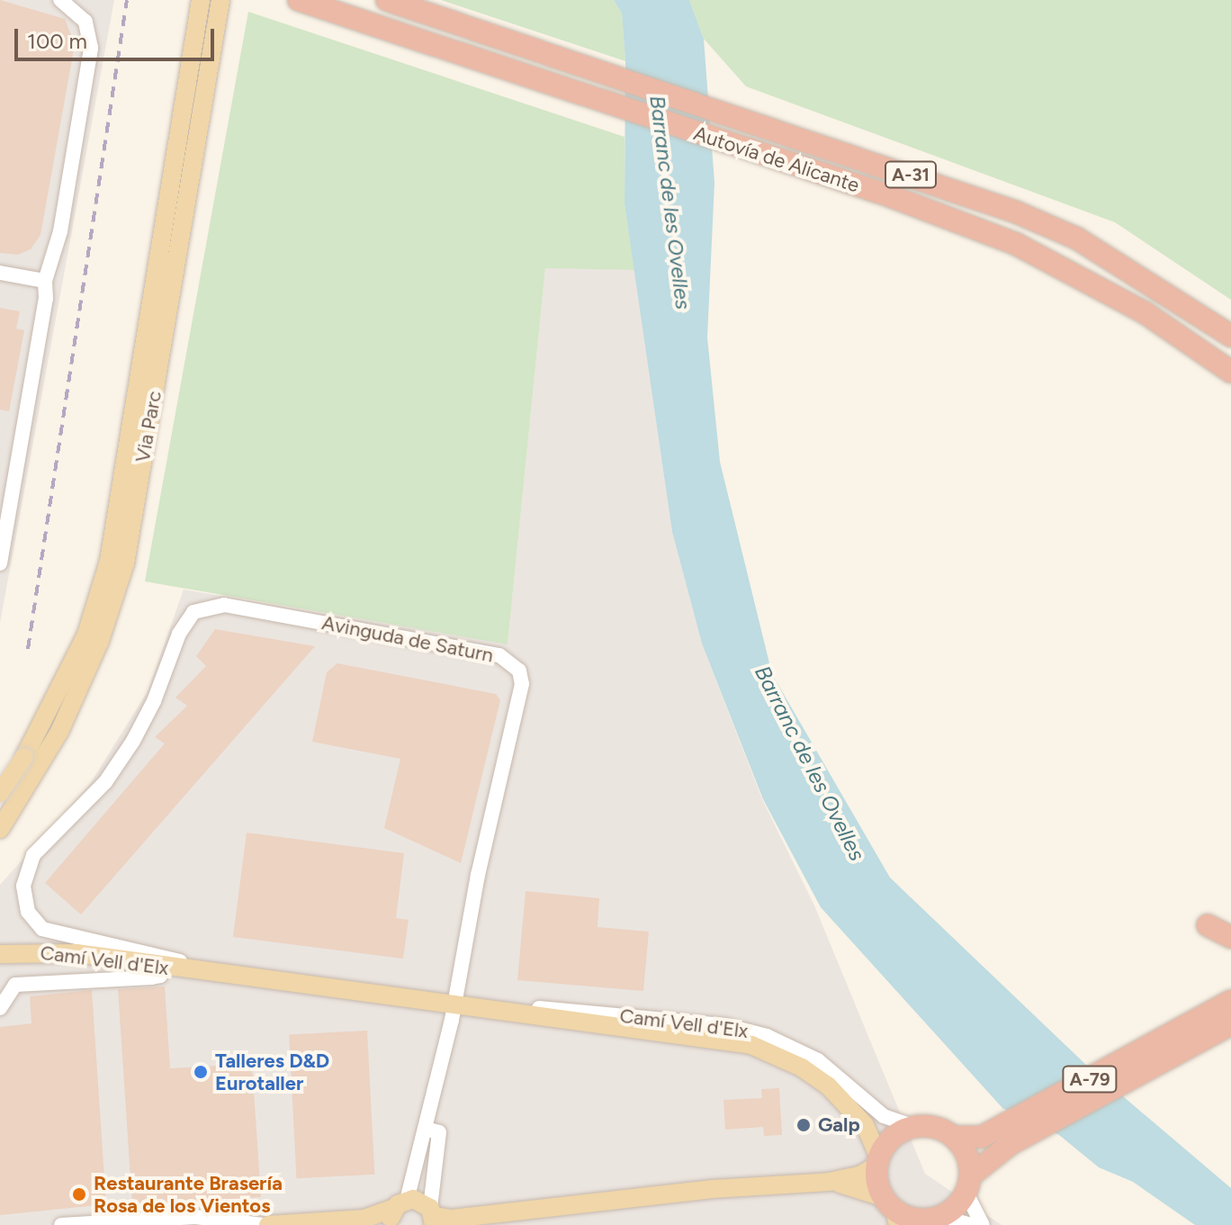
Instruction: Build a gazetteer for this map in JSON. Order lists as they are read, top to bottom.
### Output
{
  "streets": {
    "highway": ["Autovía de Alicante", "A-31", "A-79"],
    "main road": ["Via Parc", "Camí Vell d'Elx"],
    "street": ["Avinguda de Saturn"]
  },
  "crossings": [
    ["Avinguda de Saturn", "Camí Vell d'Elx"],
    ["Camí Vell d'Elx", "A-79"]
  ],
  "water": ["Barranc de les Ovelles"],
  "places": ["Talleres D&D Eurotaller", "Galp", "Restaurante Brasería Rosa de los Vientos"],
  "scale_bar": "100 m"
}
